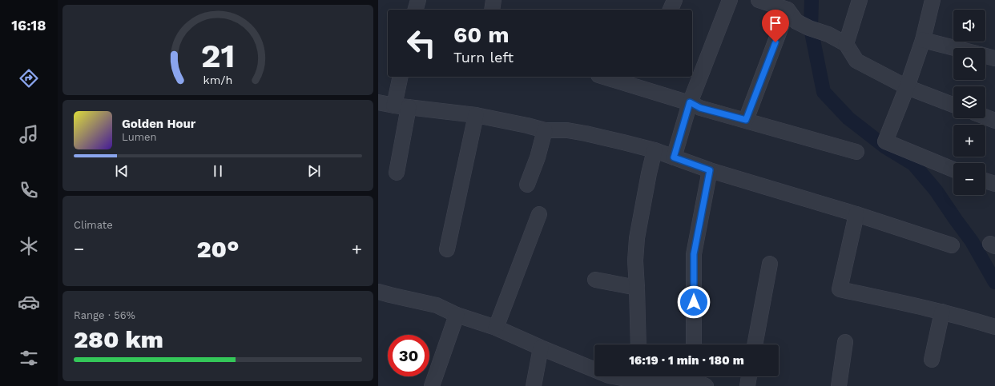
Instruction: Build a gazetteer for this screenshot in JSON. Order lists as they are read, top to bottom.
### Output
{
  "page": {
    "tabs": "16:18",
    "map_buttons": ["+", "−"],
    "turn": ["60 m", "Turn left"],
    "song": ["Golden Hour", "Lumen"],
    "tile": [
      "Climate",
      ["Range · 56%", "280 km"]
    ],
    "heat": ["−", "20°", "+"],
    "limit": "30",
    "trip": "16:19 · 1 min · 180 m",
    "gauge": ["21", "km/h"]
  }
}
